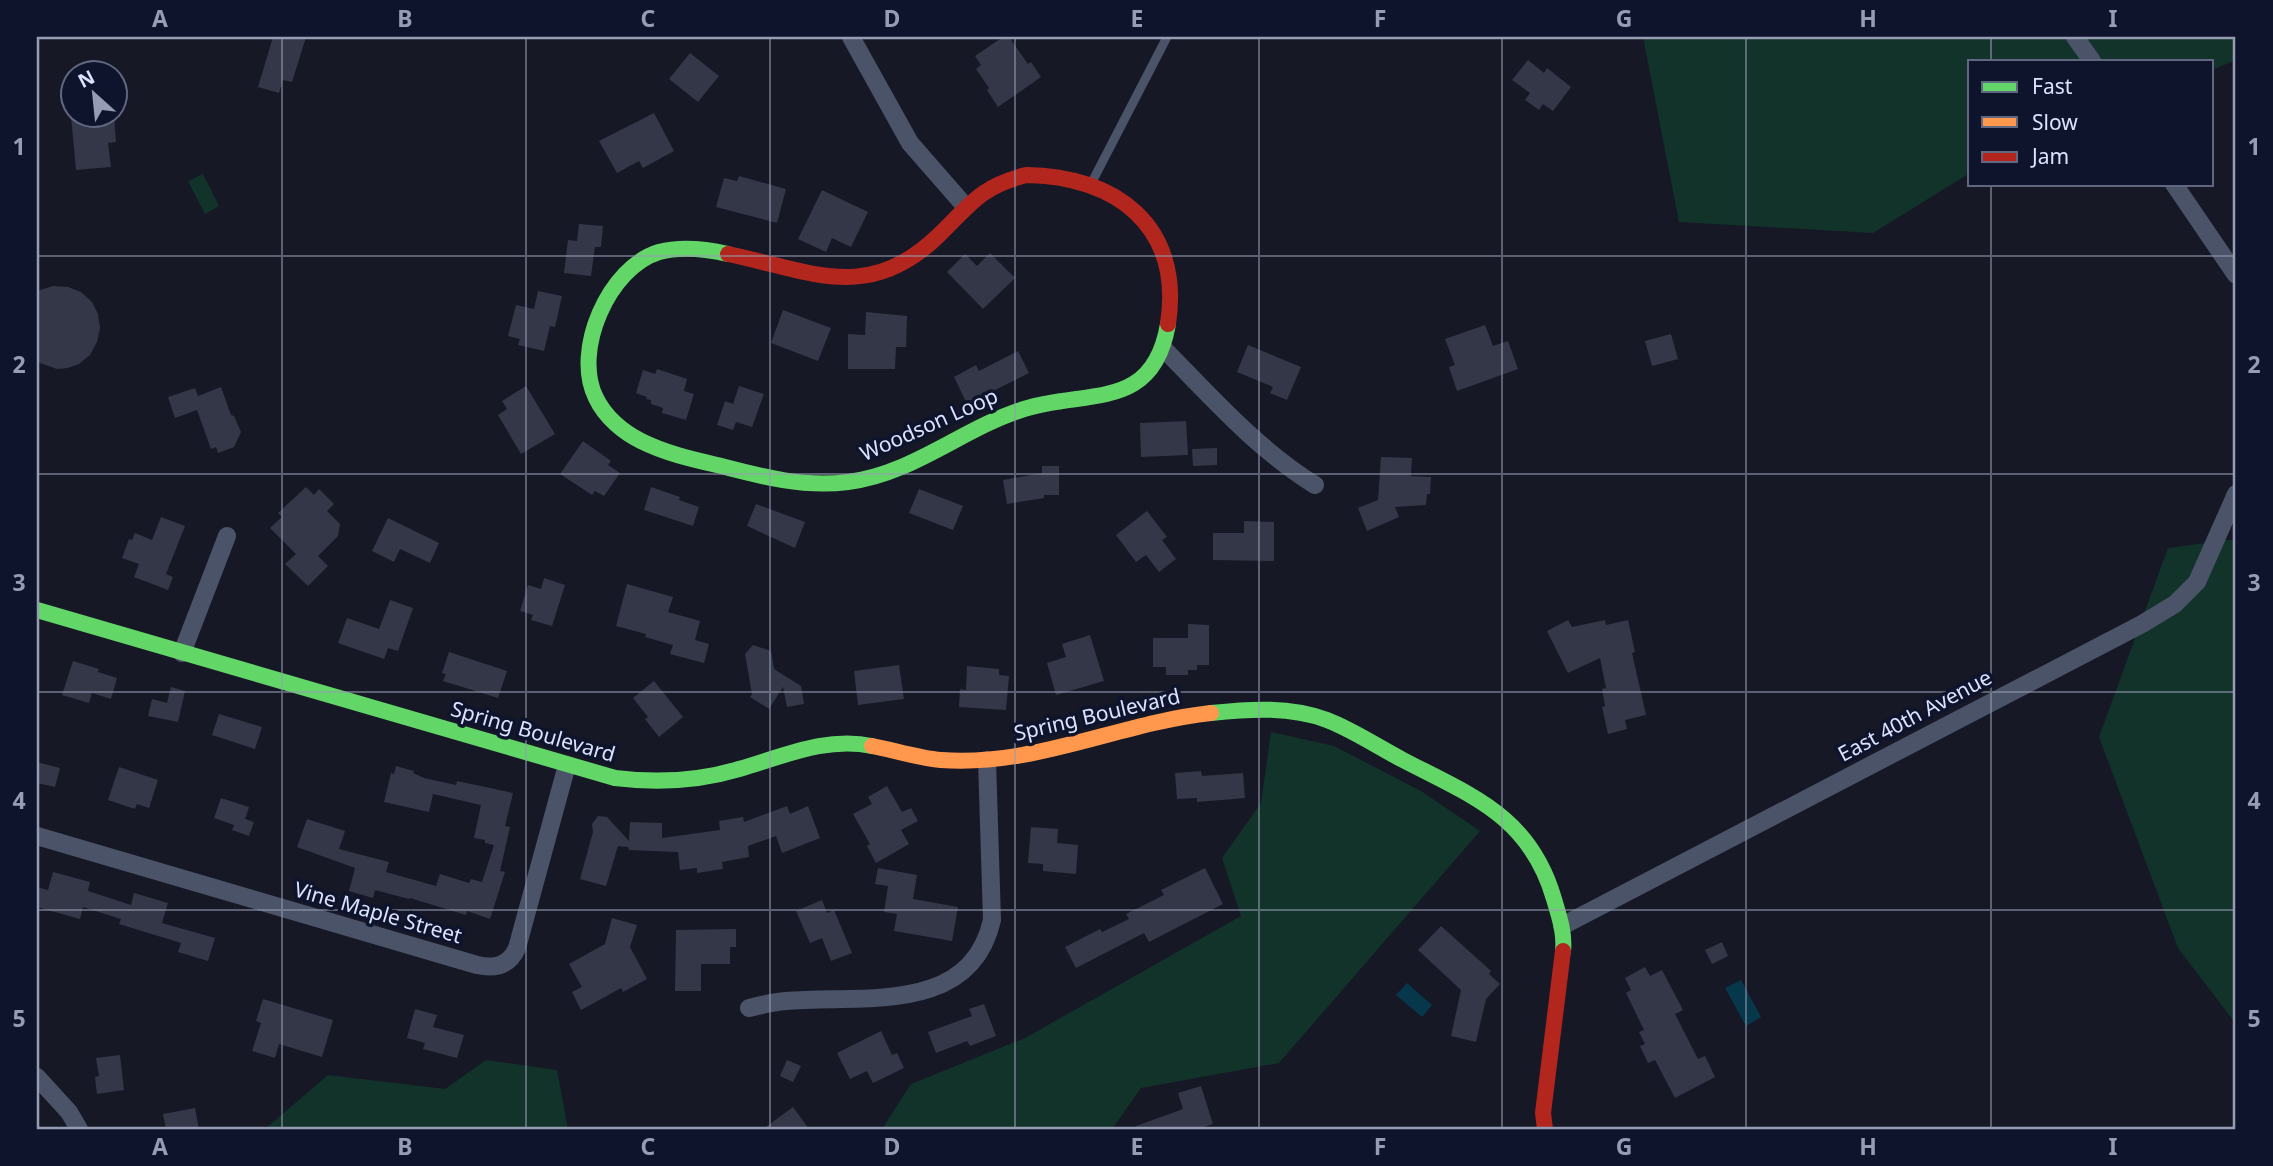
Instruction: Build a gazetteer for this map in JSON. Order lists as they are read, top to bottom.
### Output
{
  "streets": {
    "street": [
      "Woodson Loop",
      "Spring Boulevard",
      "East 40th Avenue",
      "Vine Maple Street"
    ]
  },
  "crossings": [
    ["Spring Boulevard", "East 40th Avenue"],
    ["Spring Boulevard", "Vine Maple Street"]
  ],
  "legend": ["Fast", "Slow", "Jam"],
  "north": "top left",
  "grid": {
    "columns": [
      "A",
      "B",
      "C",
      "D",
      "E",
      "F",
      "G",
      "H",
      "I"
    ],
    "rows": [
      "1",
      "2",
      "3",
      "4",
      "5"
    ]
  }
}
